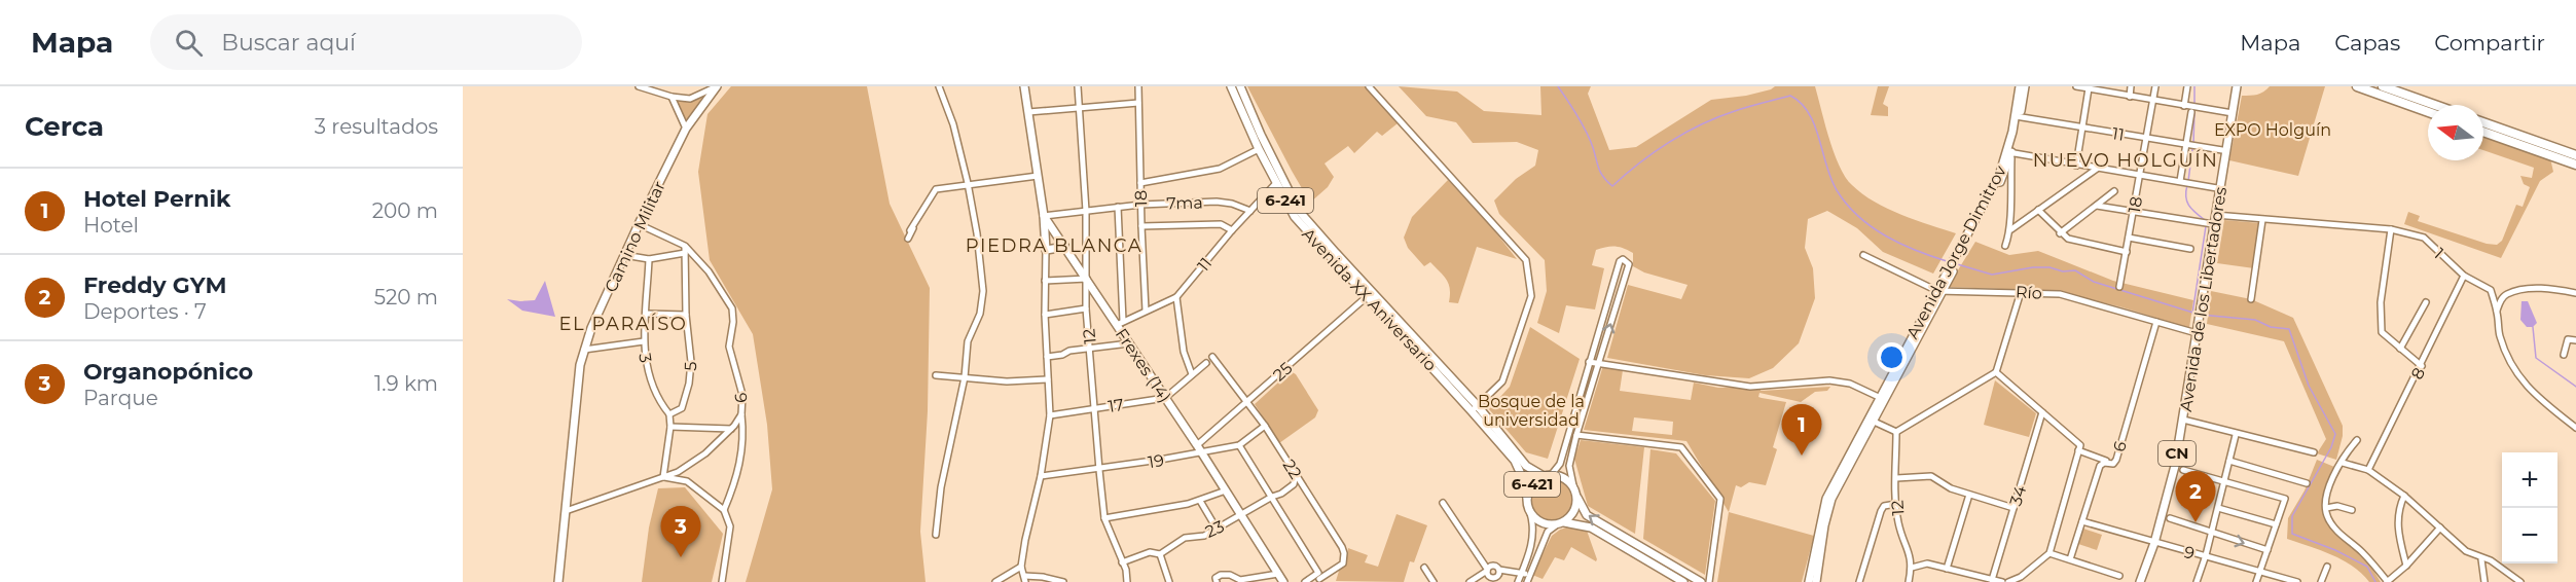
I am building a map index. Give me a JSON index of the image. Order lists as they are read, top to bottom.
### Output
{
  "streets": {
    "main road": [
      "6-241",
      "Camino Militar",
      "Avenida Jorge Dimitrov",
      "Avenida XX Aniversario",
      "Avenida de los Libertadores",
      "Frexes (14)",
      "CN",
      "6-421"
    ],
    "street": [
      "11",
      "18",
      "7ma",
      "1",
      "Río",
      "12",
      "3",
      "5",
      "25",
      "8",
      "6",
      "17",
      "19",
      "22",
      "34",
      "23",
      "9"
    ]
  },
  "crossings": [
    ["11", "18"],
    ["11", "7ma"],
    ["11", "Avenida Jorge Dimitrov"],
    ["11", "Avenida XX Aniversario"],
    ["11", "Frexes (14)"],
    ["18", "7ma"],
    ["7ma", "12"],
    ["7ma", "Frexes (14)"],
    ["Camino Militar", "6"],
    ["Avenida Jorge Dimitrov", "Río"],
    ["1", "Avenida de los Libertadores"],
    ["1", "8"],
    ["Río", "Avenida de los Libertadores"],
    ["Río", "6"],
    ["Avenida XX Aniversario", "25"],
    ["Avenida XX Aniversario", "6-421"],
    ["Avenida de los Libertadores", "9"],
    ["12", "Frexes (14)"],
    ["12", "17"],
    ["12", "19"],
    ["12", "23"],
    ["3", "5"],
    ["Frexes (14)", "25"],
    ["Frexes (14)", "17"],
    ["Frexes (14)", "19"],
    ["Frexes (14)", "23"],
    ["5", "6"],
    ["25", "19"],
    ["25", "22"],
    ["6", "9"],
    ["19", "22"],
    ["22", "23"]
  ],
  "districts": ["NUEVO HOLGUÍN", "PIEDRA BLANCA", "EL PARAÍSO"],
  "parks": ["EXPO Holguín", "Bosque de la universidad"],
  "north": "left",
  "page": {
    "header": "Mapa",
    "search": "Buscar aquí",
    "nav": ["Mapa", "Capas", "Compartir"],
    "heading": ["Cerca", "3 resultados"],
    "list": [
      {
        "mark": "1",
        "name": "Hotel Pernik",
        "note": "Hotel",
        "value": "200 m"
      },
      {
        "mark": "2",
        "name": "Freddy GYM",
        "note": "Deportes · 7",
        "value": "520 m"
      },
      {
        "mark": "3",
        "name": "Organopónico",
        "note": "Parque",
        "value": "1.9 km"
      }
    ],
    "pins": ["1", "2", "3"],
    "map_buttons": ["+", "−"]
  }
}
